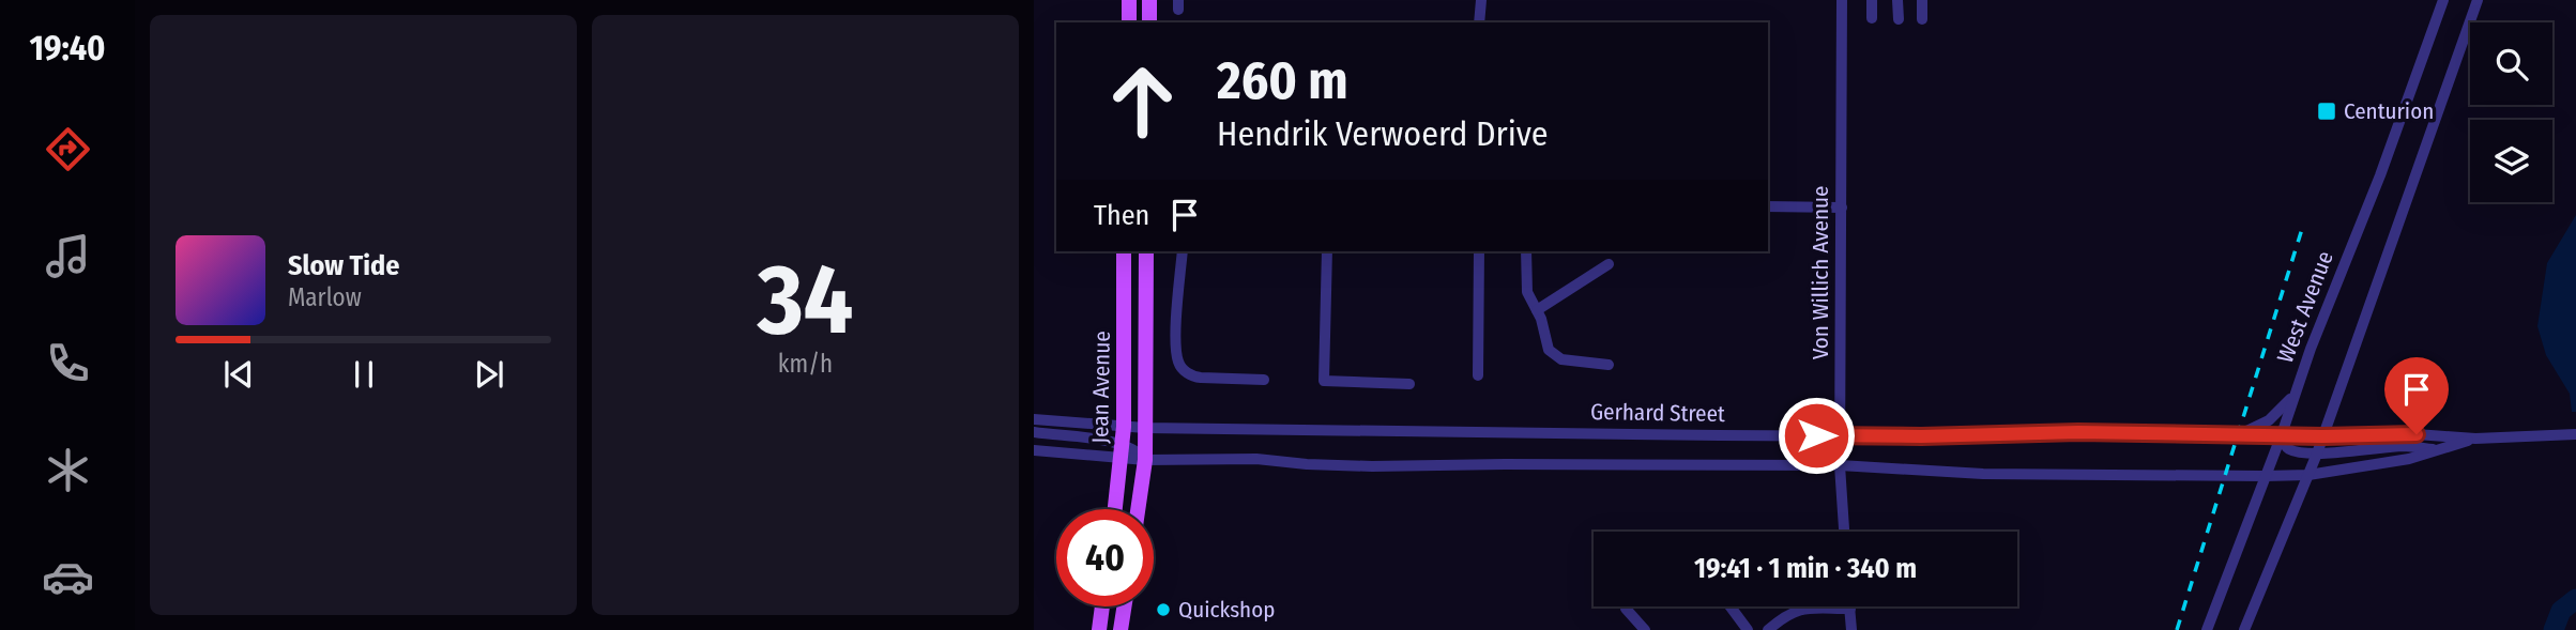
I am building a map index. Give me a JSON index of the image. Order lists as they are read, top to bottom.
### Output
{
  "streets": {
    "main road": ["Jean Avenue"],
    "street": ["Von Willich Avenue", "West Avenue", "Gerhard Street"]
  },
  "crossings": [
    ["Von Willich Avenue", "Gerhard Street"],
    ["West Avenue", "Gerhard Street"],
    ["Jean Avenue", "Gerhard Street"]
  ],
  "places": {
    "transit": ["Centurion"],
    "other": ["Quickshop"]
  },
  "page": {
    "tabs": "19:40",
    "tile": ["34", "km/h"],
    "turn": ["260 m", "Hendrik Verwoerd Drive"],
    "then": "Then",
    "song": ["Slow Tide", "Marlow"],
    "limit": "40",
    "trip": "19:41 · 1 min · 340 m"
  }
}
